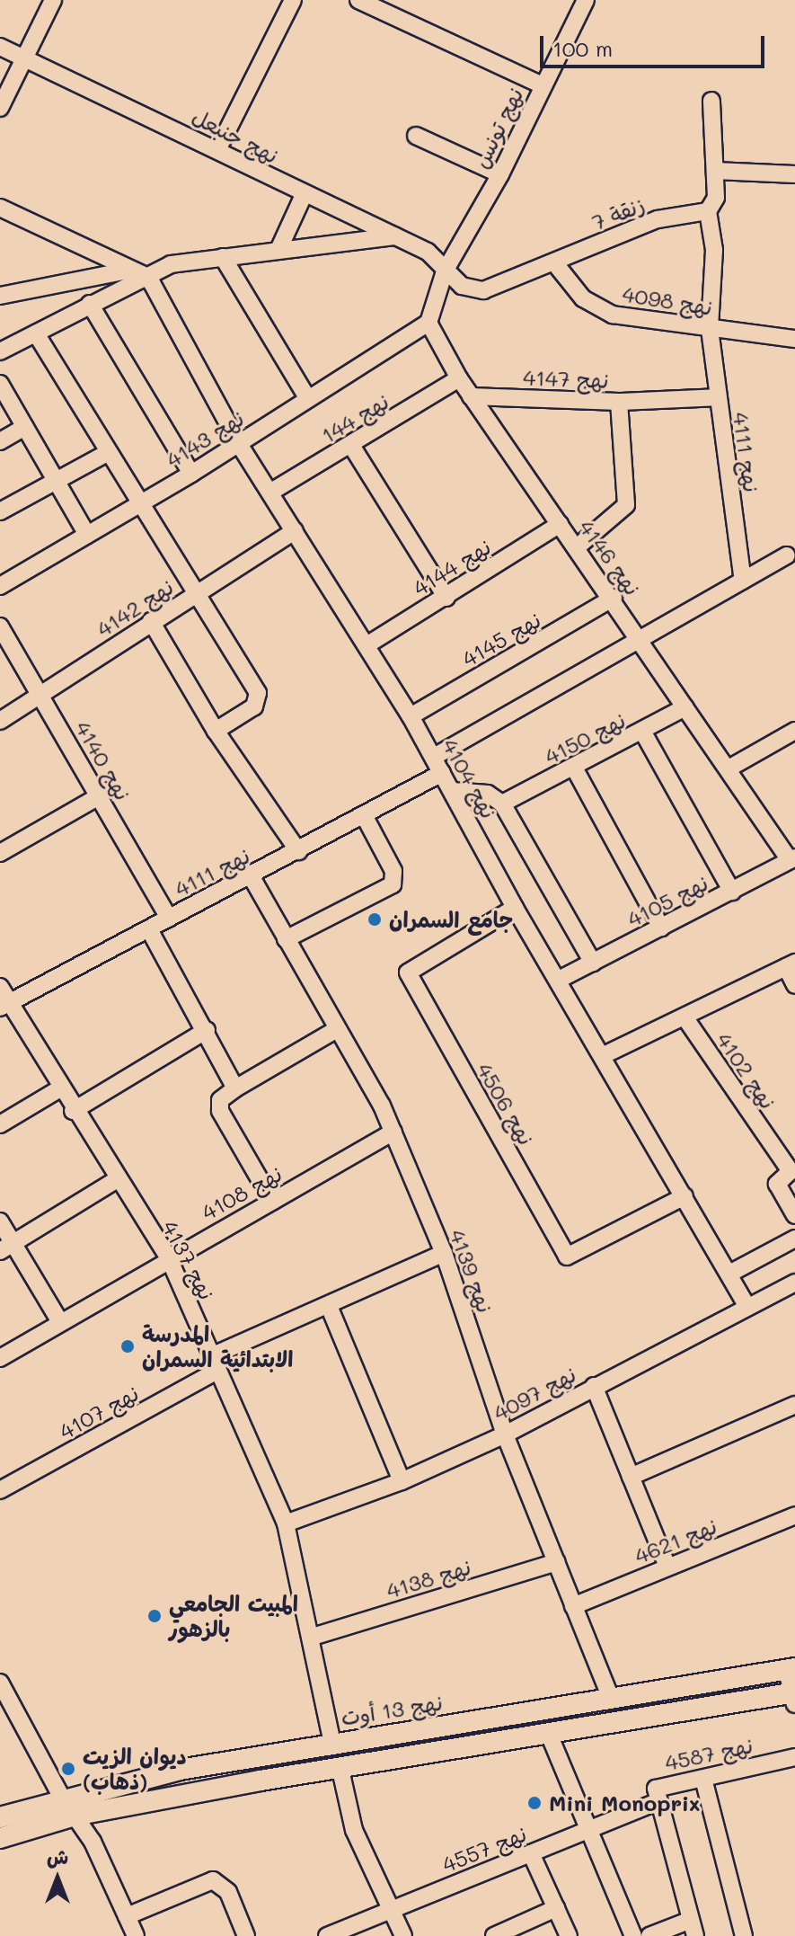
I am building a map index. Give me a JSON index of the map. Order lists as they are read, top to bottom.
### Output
{
  "streets": {
    "main road": ["نهج 13 أوت"],
    "street": [
      "نهج تونس",
      "نهج حنبعل",
      "زنقة 7",
      "نهج 4098",
      "نهج 4147",
      "نهج 144",
      "نهج 4143",
      "نهج 4111",
      "نهج 4146",
      "نهج 4144",
      "نهج 4142",
      "نهج 4145",
      "نهج 4150",
      "نهج 4140",
      "نهج 4104",
      "نهج 4105",
      "نهج 4102",
      "نهج 4506",
      "نهج 4108",
      "نهج 4137",
      "نهج 4139",
      "نهج 4097",
      "نهج 4107",
      "نهج 4621",
      "نهج 4138",
      "نهج 4587",
      "نهج 4557"
    ]
  },
  "crossings": [
    ["نهج تونس", "نهج حنبعل"],
    ["نهج تونس", "زنقة 7"],
    ["نهج حنبعل", "زنقة 7"],
    ["زنقة 7", "نهج 4098"],
    ["زنقة 7", "نهج 4111"],
    ["نهج 4098", "نهج 4111"],
    ["نهج 4147", "نهج 4146"],
    ["نهج 144", "نهج 4146"],
    ["نهج 144", "نهج 4104"],
    ["نهج 4143", "نهج 4146"],
    ["نهج 4143", "نهج 4104"],
    ["نهج 4111", "نهج 4140"],
    ["نهج 4111", "نهج 4104"],
    ["نهج 4111", "نهج 4137"],
    ["نهج 4111", "نهج 4139"],
    ["نهج 4146", "نهج 4144"],
    ["نهج 4146", "نهج 4145"],
    ["نهج 4146", "نهج 4150"],
    ["نهج 4146", "نهج 4105"],
    ["نهج 4144", "نهج 4104"],
    ["نهج 4142", "نهج 4140"],
    ["نهج 4142", "نهج 4104"],
    ["نهج 4145", "نهج 4104"],
    ["نهج 4104", "نهج 4105"],
    ["نهج 4104", "نهج 4506"],
    ["نهج 4104", "نهج 4097"],
    ["نهج 4108", "نهج 4137"],
    ["نهج 4108", "نهج 4139"],
    ["نهج 4137", "نهج 4097"],
    ["نهج 4137", "نهج 4107"],
    ["نهج 4137", "نهج 4138"],
    ["نهج 4137", "نهج 13 أوت"],
    ["نهج 4139", "نهج 4097"],
    ["نهج 4139", "نهج 4107"],
    ["نهج 4139", "نهج 4621"],
    ["نهج 4139", "نهج 4138"],
    ["نهج 4139", "نهج 13 أوت"],
    ["نهج 4587", "نهج 4557"]
  ],
  "places": [
    "جامع السمران",
    "المدرسة الابتدائية السمران",
    "المبيت الجامعي بالزهور",
    "ديوان الزيت (ذهاب)",
    "Mini Monoprix"
  ],
  "scale_bar": "100 m",
  "north": "top"
}
